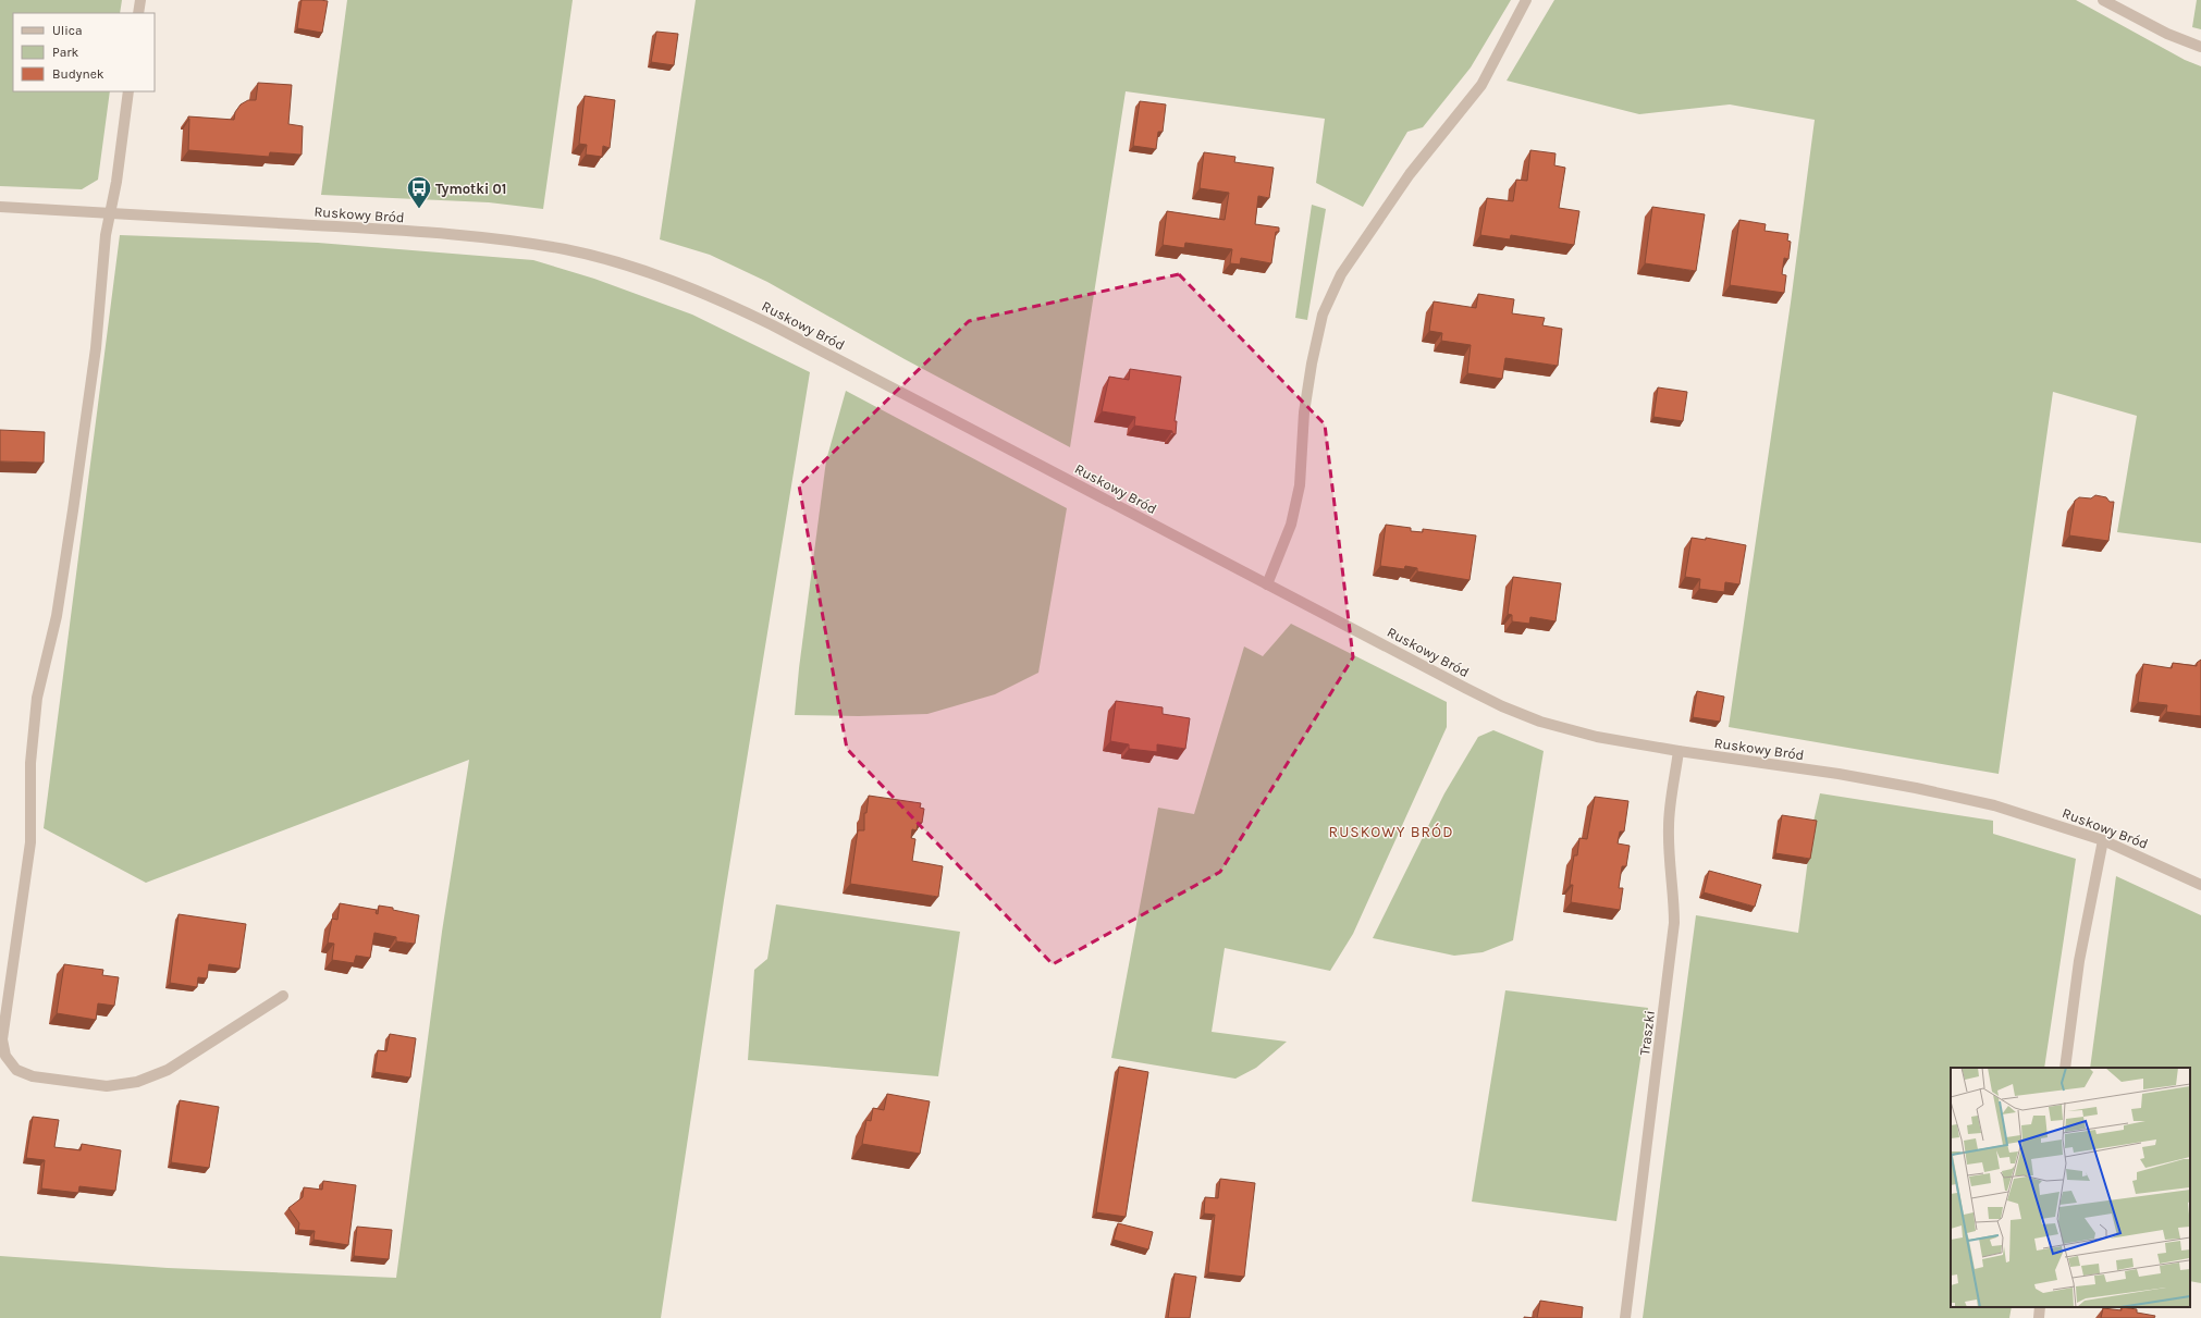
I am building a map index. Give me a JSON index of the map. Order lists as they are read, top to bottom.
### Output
{
  "streets": {
    "street": ["Ruskowy Bród", "Traszki"]
  },
  "crossings": [
    ["Ruskowy Bród", "Traszki"]
  ],
  "districts": ["RUSKOWY BRÓD"],
  "places": {
    "bus stop": ["Tymotki 01"]
  },
  "legend": ["Ulica", "Park", "Budynek"]
}
